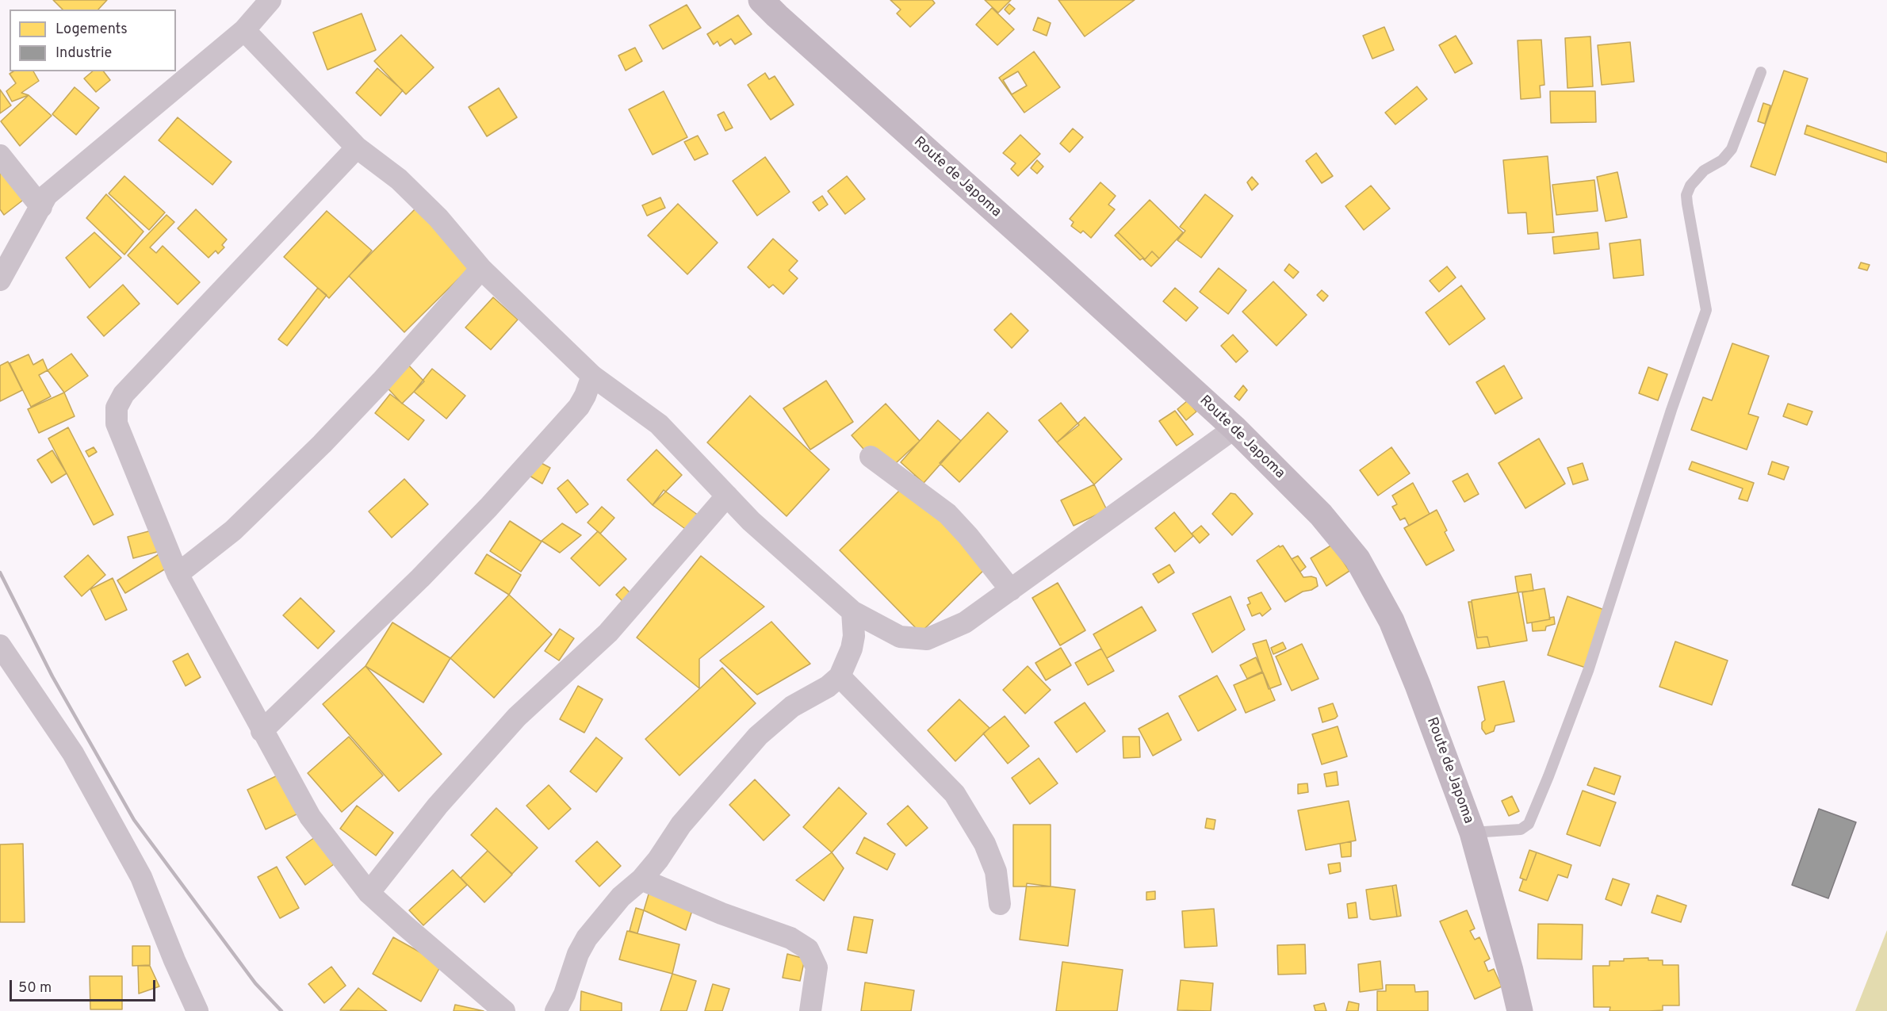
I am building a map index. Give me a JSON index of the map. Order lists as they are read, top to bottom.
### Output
{
  "streets": {
    "street": ["Route de Japoma"]
  },
  "legend": ["Logements", "Industrie"],
  "scale_bar": "50 m"
}
